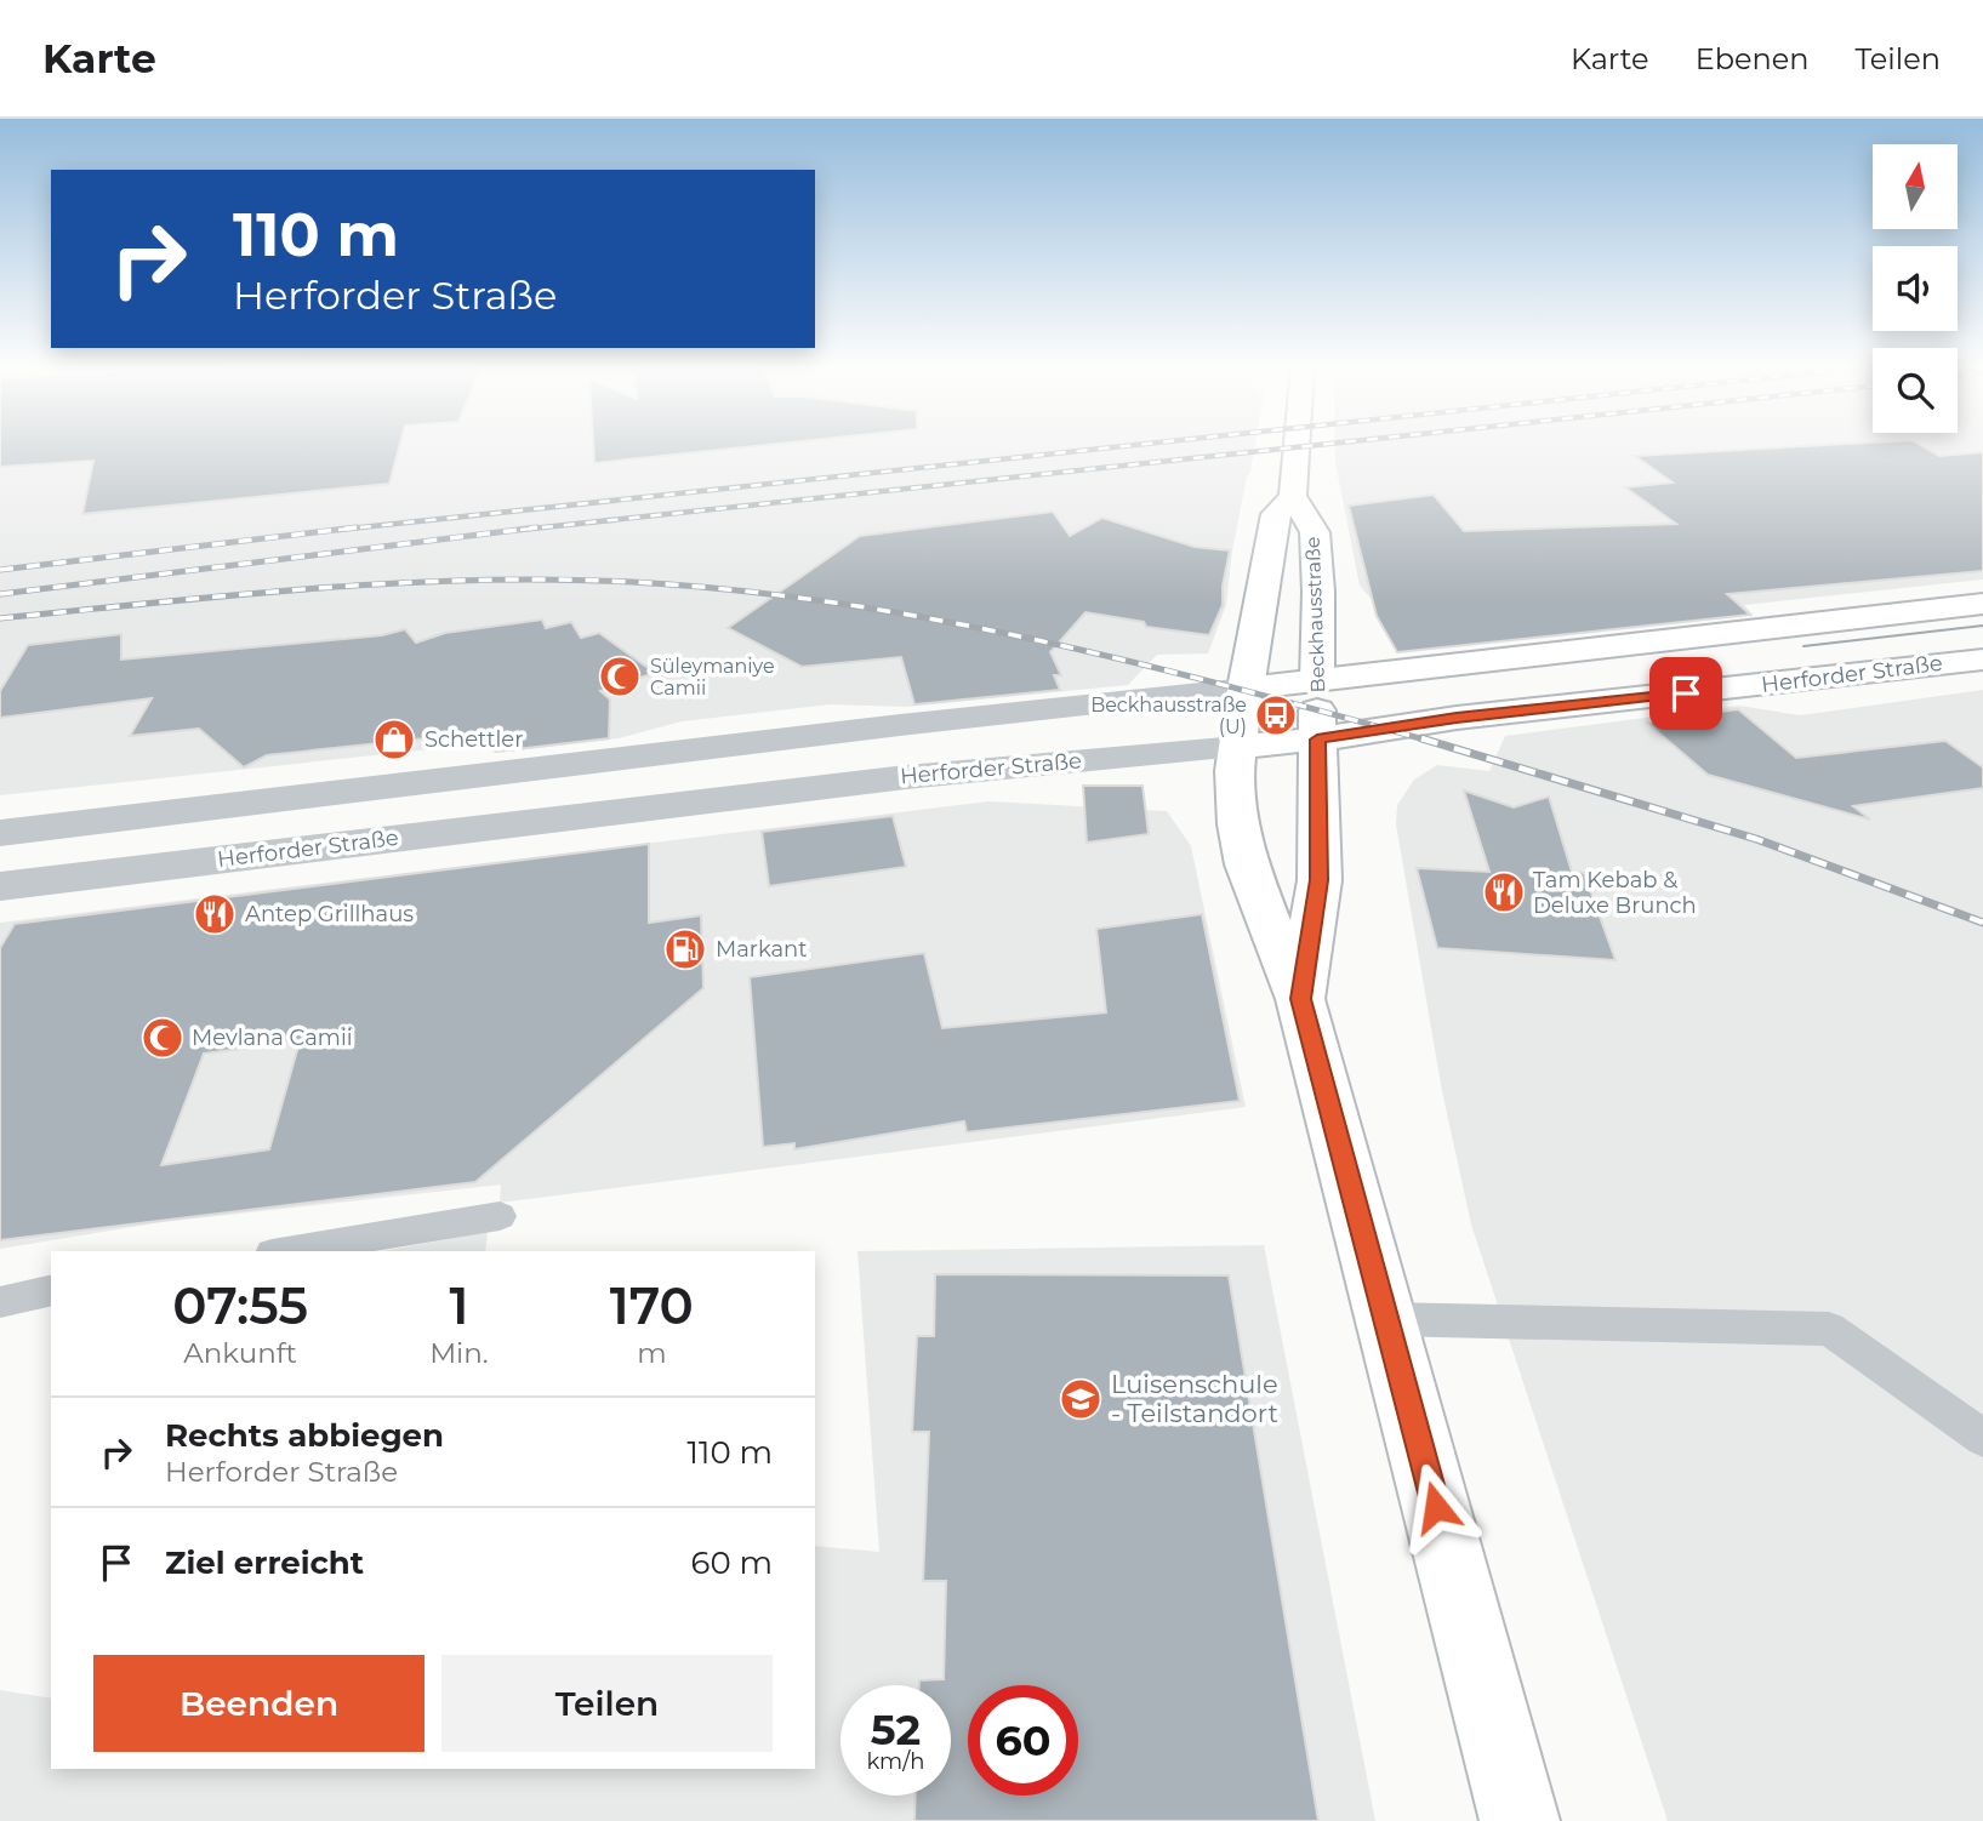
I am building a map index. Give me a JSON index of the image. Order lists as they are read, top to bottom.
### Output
{
  "streets": {
    "main road": ["Beckhausstraße", "Herforder Straße"]
  },
  "crossings": [
    ["Beckhausstraße", "Herforder Straße"]
  ],
  "places": {
    "mosque": ["Süleymaniye Camii", "Mevlana Camii"],
    "bus stop": ["Beckhausstraße (U)"],
    "shop": ["Schettler"],
    "restaurant": ["Tam Kebab & Deluxe Brunch", "Antep Grillhaus"],
    "fuel station": ["Markant"],
    "school or university": ["Luisenschule - Teilstandort"]
  },
  "north": "top",
  "page": {
    "header": "Karte",
    "nav": ["Karte", "Ebenen", "Teilen"],
    "turn": ["110 m", "Herforder Straße"],
    "eta": [
      "07:55",
      "Ankunft",
      "1",
      "Min.",
      "170",
      "m"
    ],
    "list": [
      {
        "name": "Rechts abbiegen",
        "note": "Herforder Straße",
        "value": "110 m"
      },
      {
        "name": "Ziel erreicht",
        "value": "60 m"
      }
    ],
    "buttons": ["Beenden", "Teilen"],
    "speed": "52 km/h",
    "limit": "60"
  }
}
